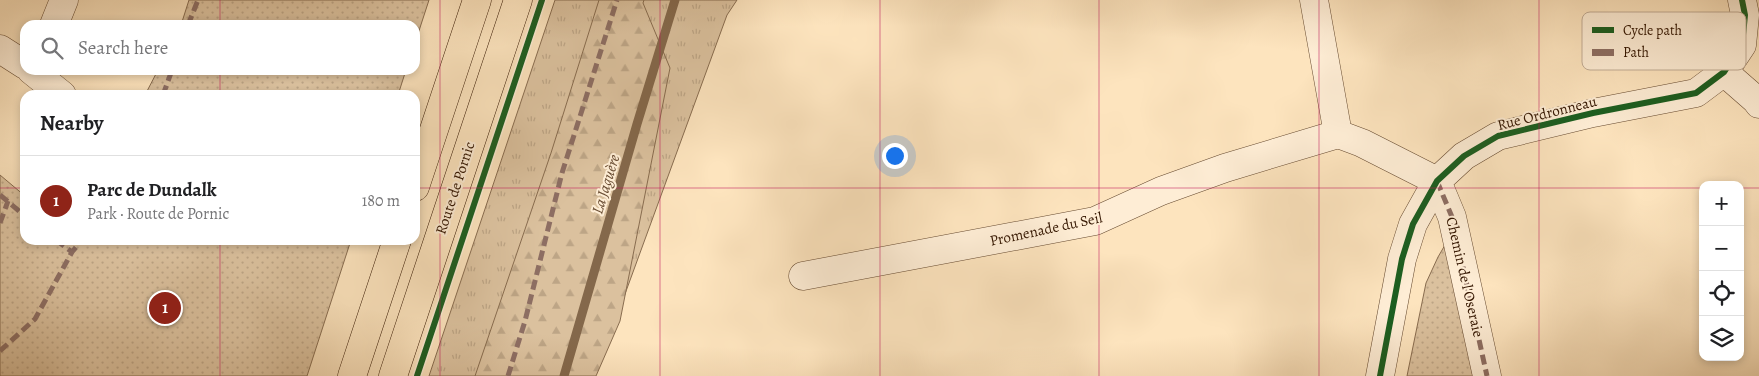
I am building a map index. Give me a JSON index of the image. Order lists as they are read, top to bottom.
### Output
{
  "streets": {
    "main road": ["Route de Pornic"],
    "street": ["Rue Ordronneau", "Promenade du Seil", "Chemin de l'Oseraie"]
  },
  "crossings": [
    ["Rue Ordronneau", "Chemin de l'Oseraie"]
  ],
  "water": ["La Jaguère"],
  "legend": ["Cycle path", "Path"],
  "page": {
    "search": "Search here",
    "heading": "Nearby",
    "list": [
      {
        "mark": "1",
        "name": "Parc de Dundalk",
        "note": "Park · Route de Pornic",
        "value": "180 m"
      }
    ],
    "map_buttons": ["+", "−"],
    "pins": "1"
  }
}
